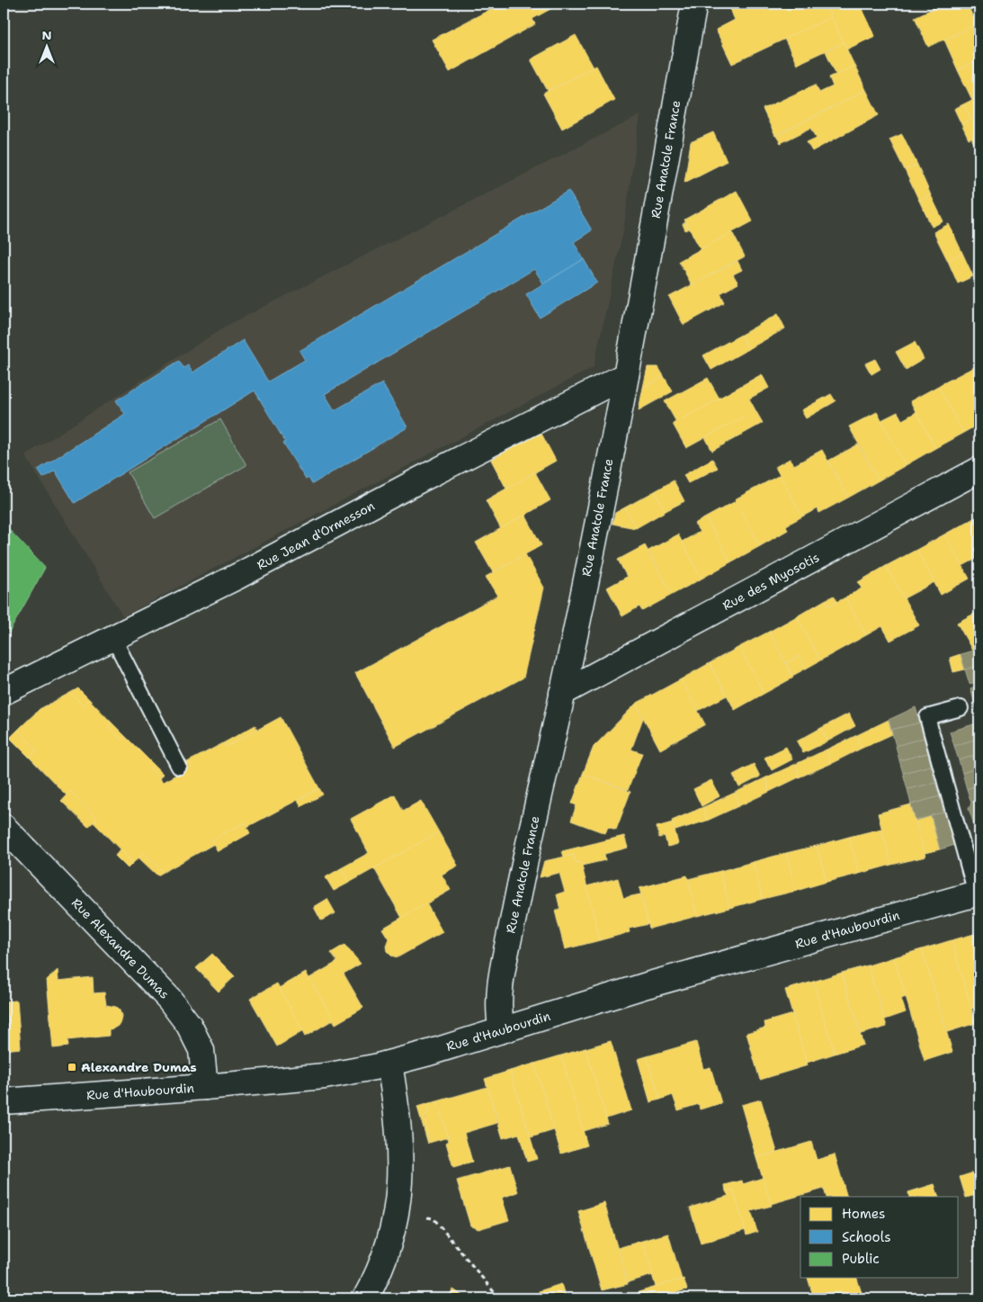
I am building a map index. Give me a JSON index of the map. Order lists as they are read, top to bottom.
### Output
{
  "streets": {
    "street": [
      "Rue Anatole France",
      "Rue Jean d'Ormesson",
      "Rue des Myosotis",
      "Rue d'Haubourdin",
      "Rue Alexandre Dumas"
    ]
  },
  "crossings": [
    ["Rue Anatole France", "Rue Jean d'Ormesson"],
    ["Rue Anatole France", "Rue des Myosotis"],
    ["Rue Anatole France", "Rue d'Haubourdin"],
    ["Rue d'Haubourdin", "Rue Alexandre Dumas"]
  ],
  "places": {
    "transit": ["Alexandre Dumas"]
  },
  "legend": ["Homes", "Schools", "Public"],
  "north": "top"
}
